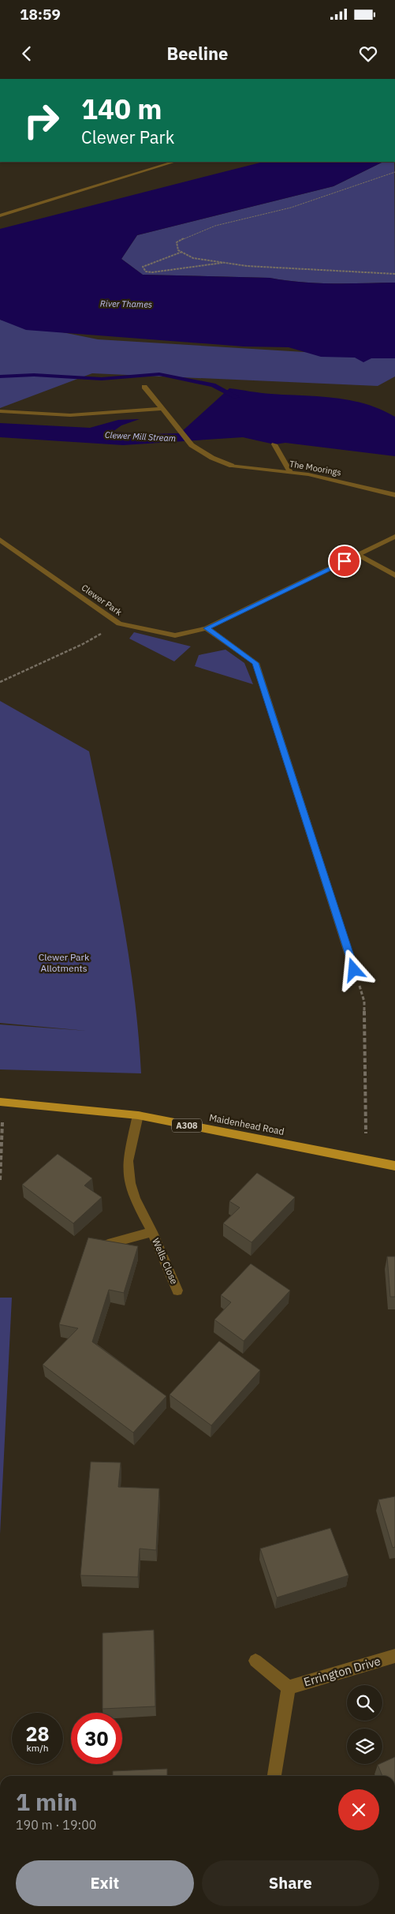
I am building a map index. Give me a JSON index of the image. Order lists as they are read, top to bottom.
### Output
{
  "streets": {
    "main road": ["Maidenhead Road", "A308"],
    "street": [
      "The Moorings",
      "Clewer Park",
      "Wells Close",
      "Errington Drive"
    ]
  },
  "crossings": [
    ["Maidenhead Road", "Wells Close"]
  ],
  "water": ["River Thames", "Clewer Mill Stream"],
  "parks": ["Clewer Park Allotments"],
  "page": {
    "status": "18:59",
    "header": "Beeline",
    "turn": ["140 m", "Clewer Park"],
    "speed": "28 km/h",
    "limit": "30",
    "heading": ["1 min", "190 m · 19:00"],
    "buttons": ["Exit", "Share"]
  }
}
